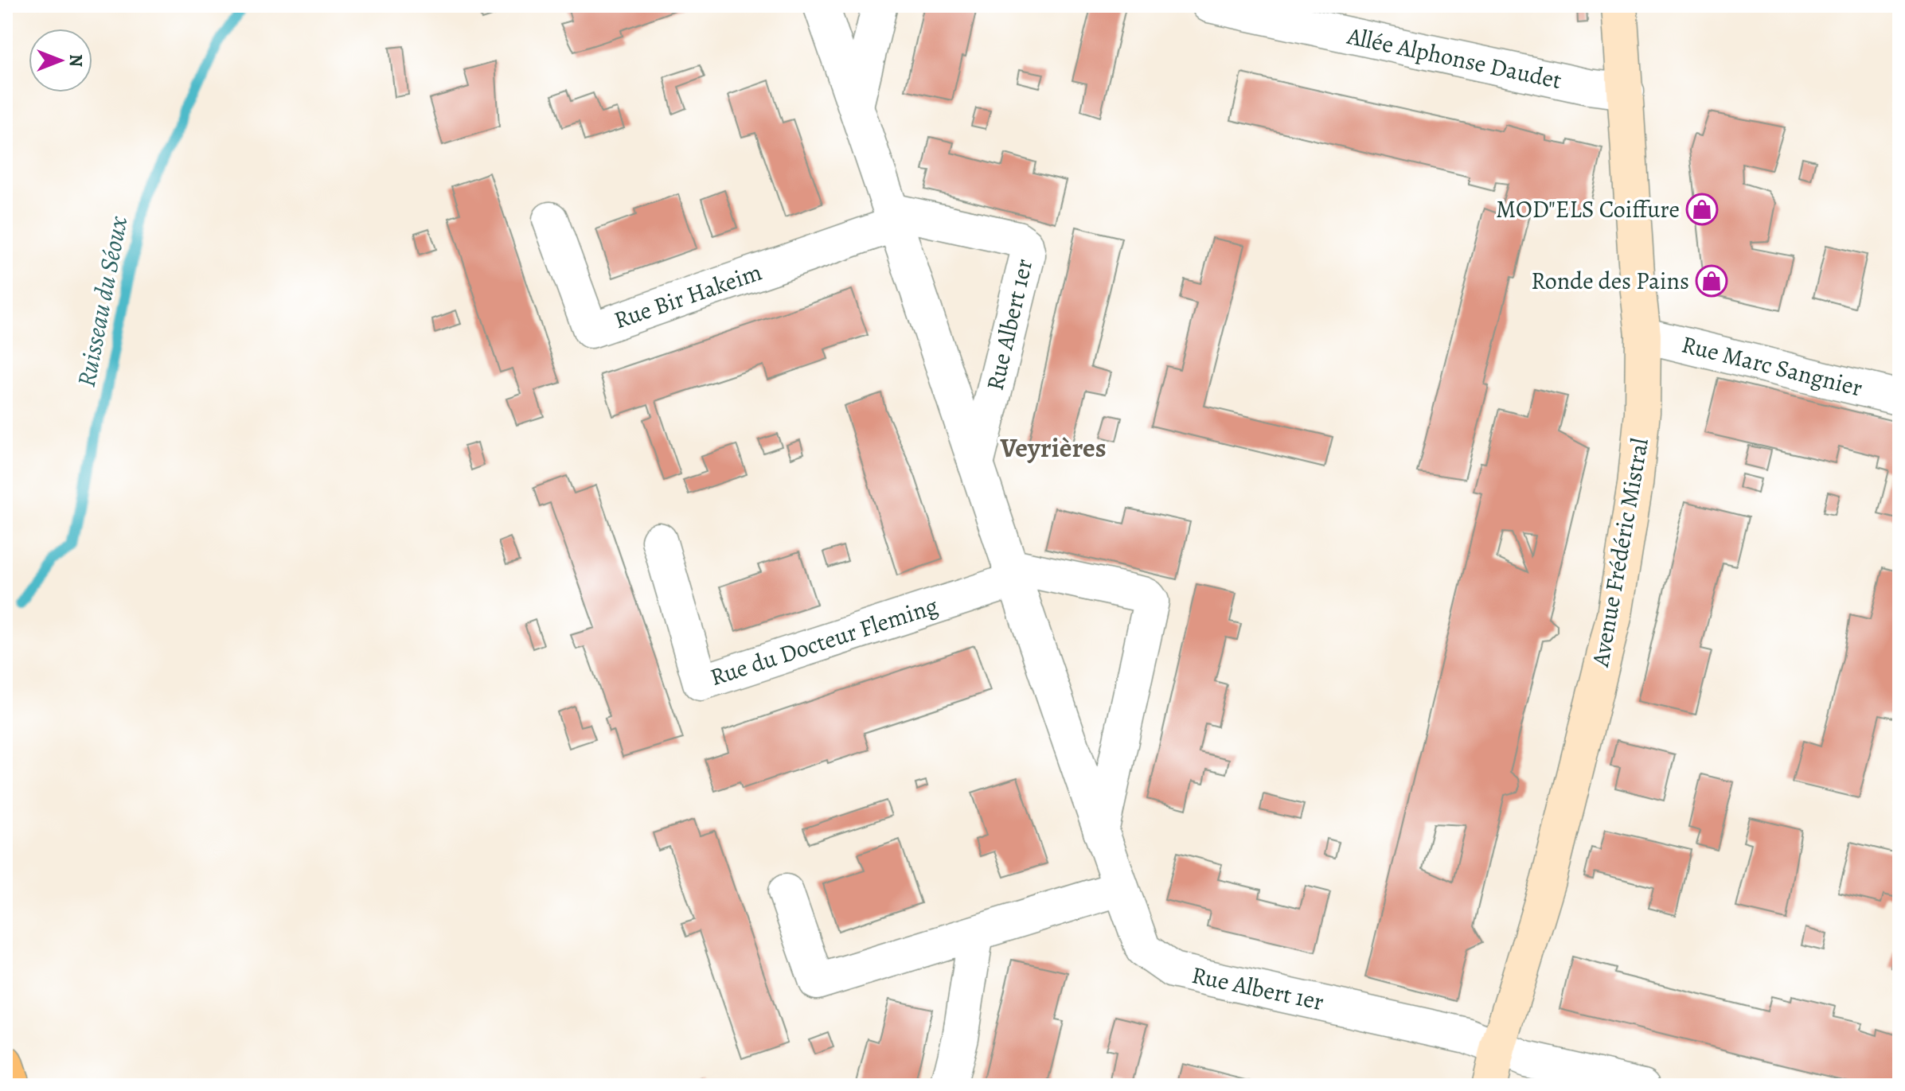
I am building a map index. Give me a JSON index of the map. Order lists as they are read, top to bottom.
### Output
{
  "streets": {
    "street": [
      "Allée Alphonse Daudet",
      "Rue Bir Hakeim",
      "Rue Albert 1er",
      "Rue Marc Sangnier",
      "Avenue Frédéric Mistral",
      "Rue du Docteur Fleming"
    ]
  },
  "crossings": [
    ["Allée Alphonse Daudet", "Avenue Frédéric Mistral"],
    ["Rue Bir Hakeim", "Rue Albert 1er"],
    ["Rue Albert 1er", "Avenue Frédéric Mistral"],
    ["Rue Albert 1er", "Rue du Docteur Fleming"],
    ["Rue Marc Sangnier", "Avenue Frédéric Mistral"]
  ],
  "districts": ["Veyrières"],
  "water": ["Ruisseau du Séoux"],
  "places": {
    "shop": ["MOD\"ELS Coiffure", "Ronde des Pains"]
  },
  "north": "right"
}
